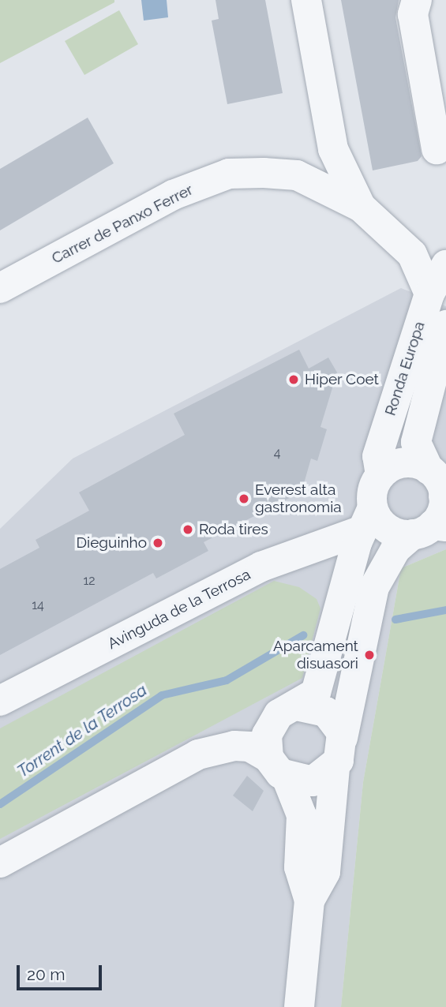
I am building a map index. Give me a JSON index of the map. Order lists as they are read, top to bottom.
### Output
{
  "streets": {
    "street": ["Carrer de Panxo Ferrer", "Ronda Europa", "Avinguda de la Terrosa"]
  },
  "crossings": [
    ["Carrer de Panxo Ferrer", "Ronda Europa"],
    ["Ronda Europa", "Avinguda de la Terrosa"]
  ],
  "water": ["Torrent de la Terrosa"],
  "places": [
    "Hiper Coet",
    "Everest alta gastronomia",
    "Roda tires",
    "Dieguinho",
    "Aparcament disuasori"
  ],
  "house_numbers": ["4", "12", "14"],
  "scale_bar": "20 m"
}
